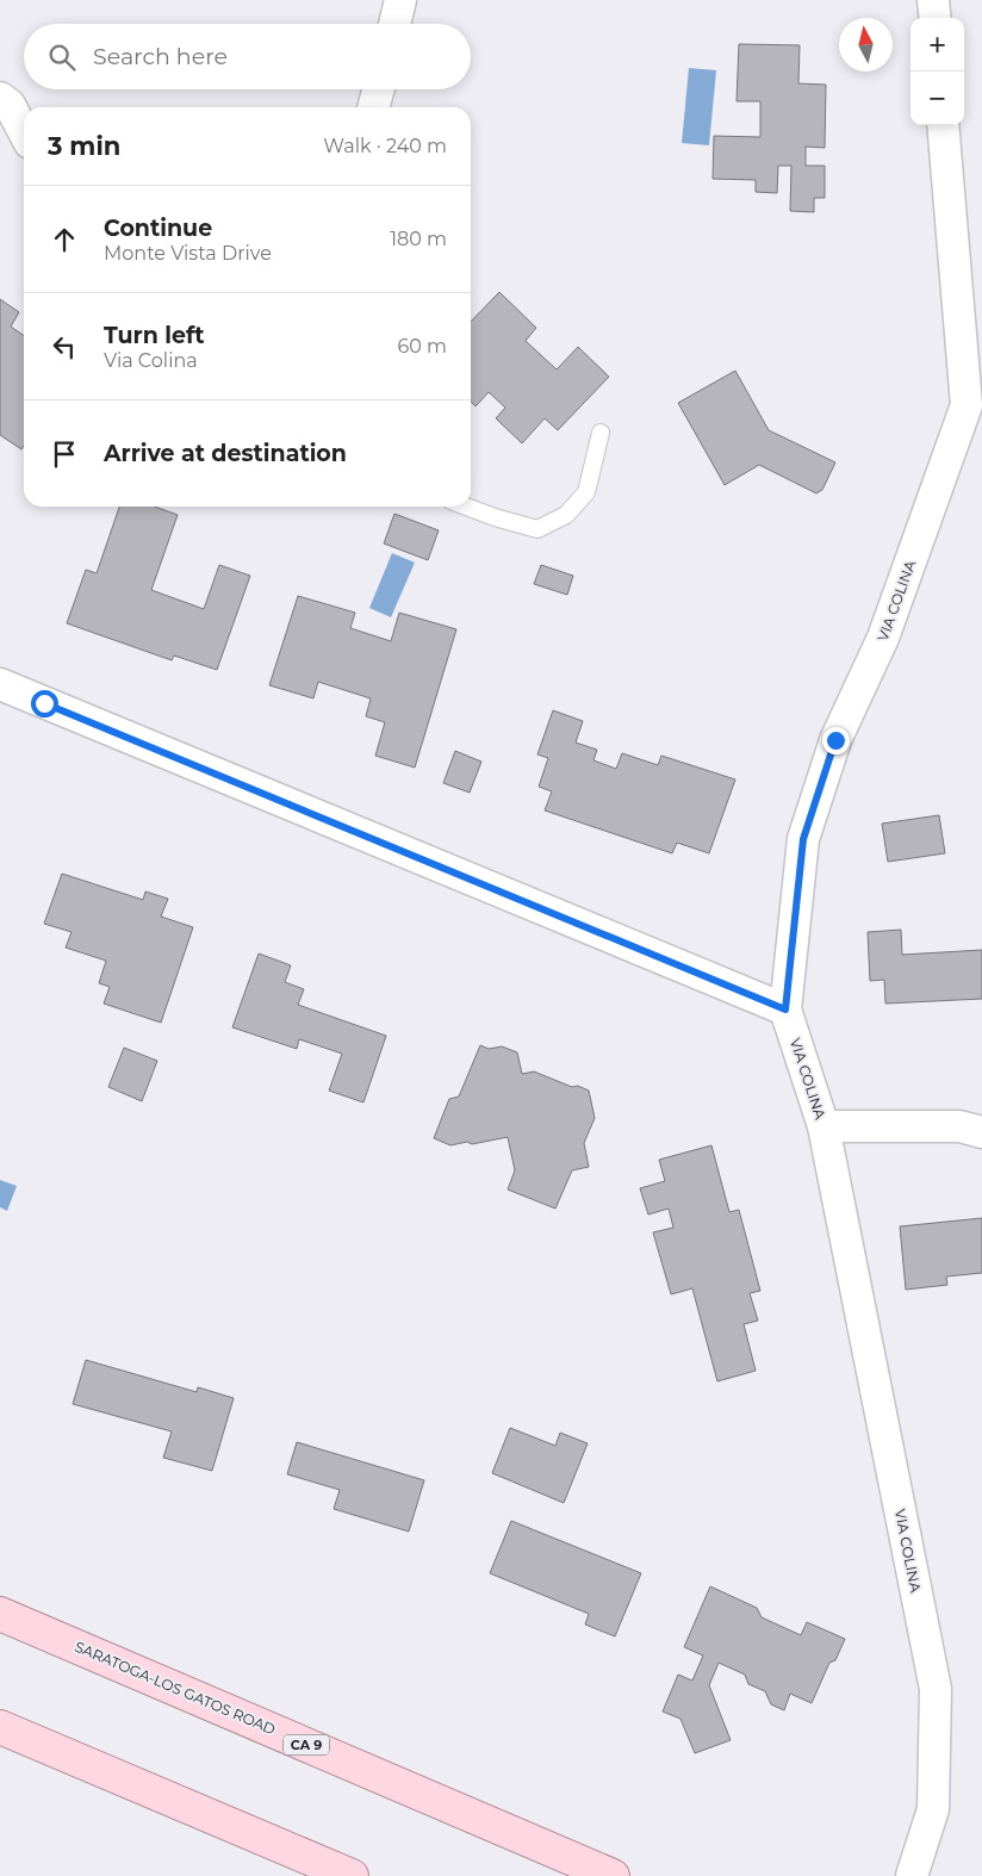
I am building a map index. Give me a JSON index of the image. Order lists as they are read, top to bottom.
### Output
{
  "streets": {
    "main road": ["SARATOGA-LOS GATOS ROAD", "CA 9"],
    "street": ["VIA COLINA"]
  },
  "north": "top",
  "page": {
    "map_buttons": ["+", "−"],
    "search": "Search here",
    "heading": ["3 min", "Walk · 240 m"],
    "list": [
      ["Continue", "Monte Vista Drive", "180 m"],
      ["Turn left", "Via Colina", "60 m"],
      "Arrive at destination"
    ]
  }
}
